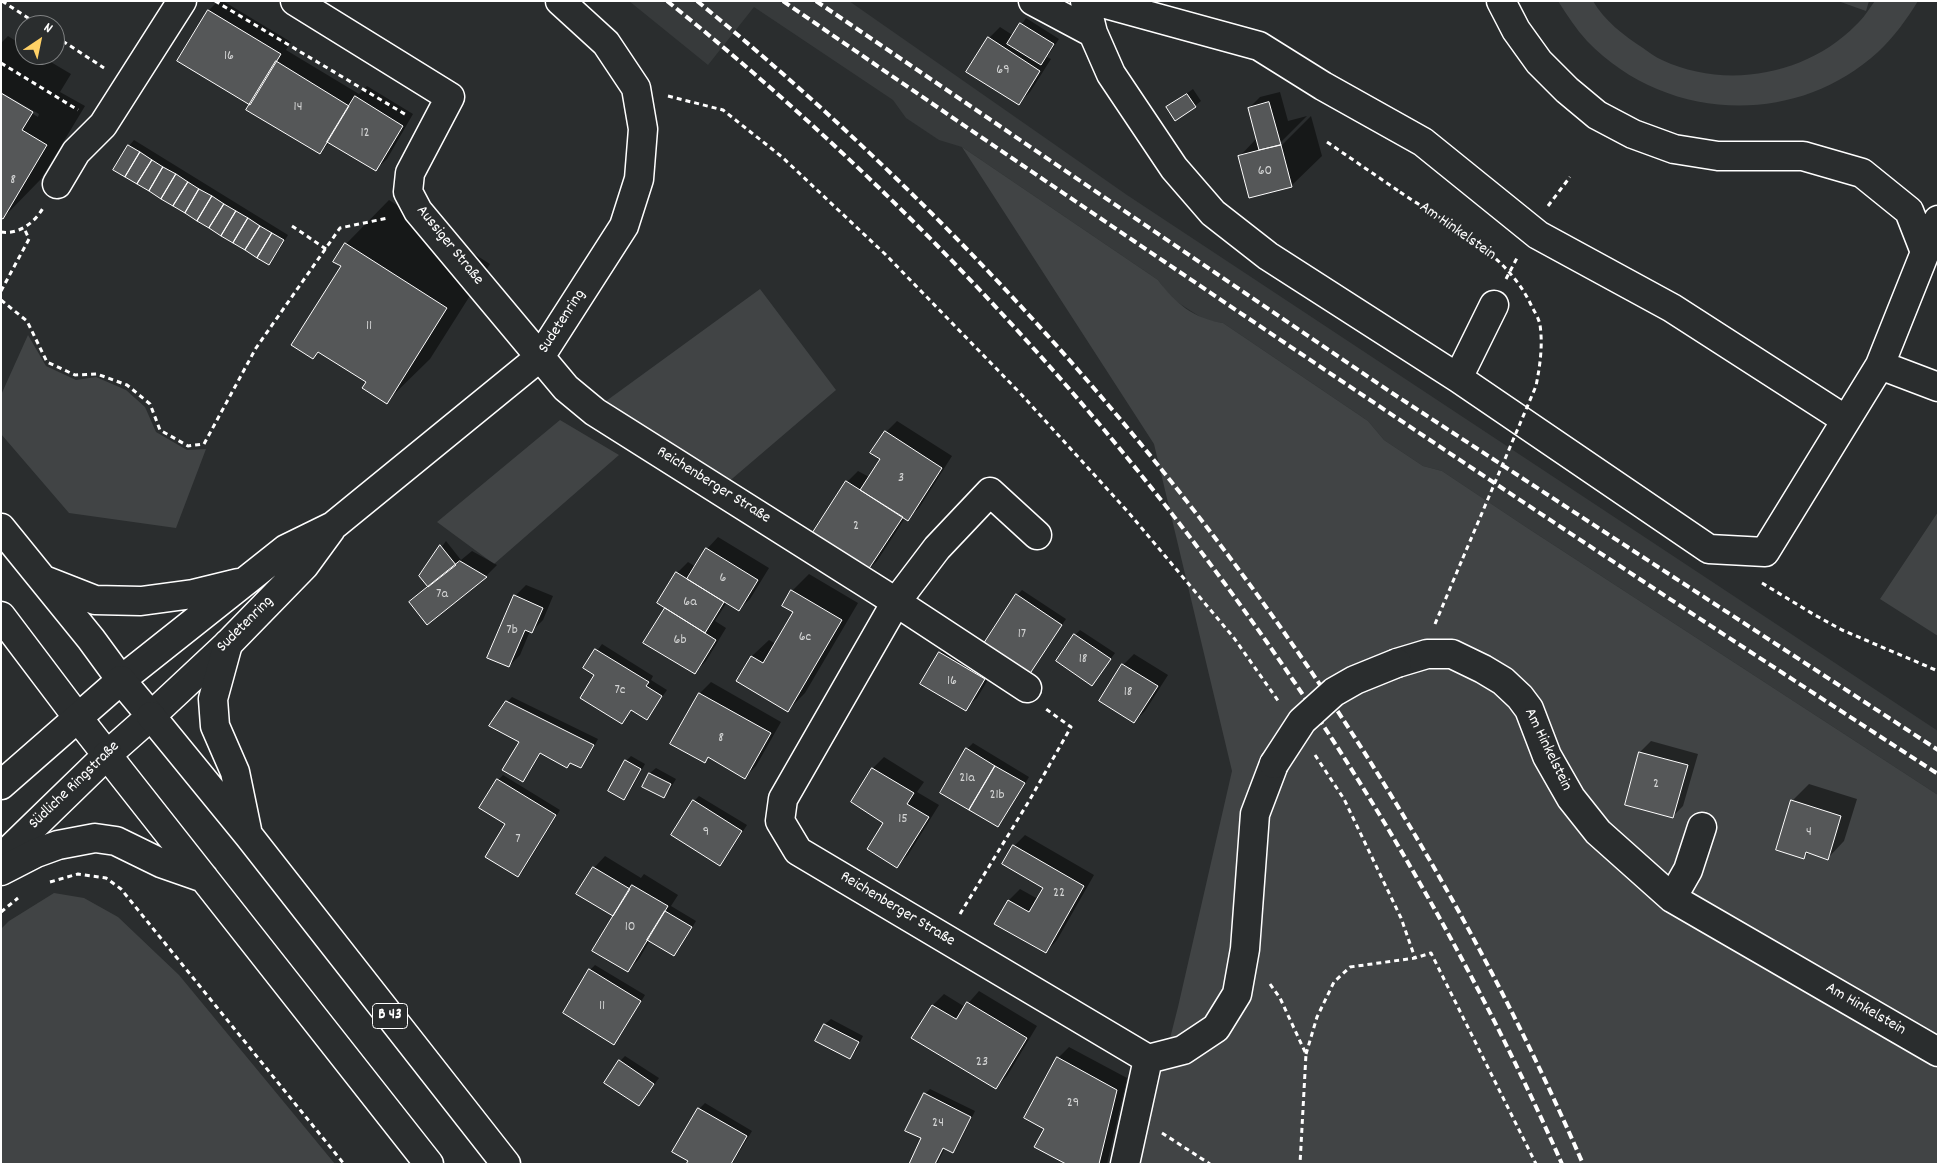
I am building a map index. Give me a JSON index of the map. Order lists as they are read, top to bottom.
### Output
{
  "streets": {
    "main road": [
      "Am Hinkelstein",
      "Aussiger Straße",
      "Sudetenring",
      "Reichenberger Straße",
      "Südliche Ringstraße",
      "B 43"
    ]
  },
  "crossings": [
    ["Aussiger Straße", "Sudetenring"],
    ["Aussiger Straße", "Reichenberger Straße"],
    ["Sudetenring", "Reichenberger Straße"],
    ["Sudetenring", "Südliche Ringstraße"],
    ["Sudetenring", "B 43"],
    ["Südliche Ringstraße", "B 43"]
  ],
  "house_numbers": [
    "16",
    "69",
    "14",
    "12",
    "60",
    "8",
    "11",
    "3",
    "2",
    "6",
    "7a",
    "6a",
    "7b",
    "17",
    "6c",
    "6b",
    "18",
    "16",
    "7c",
    "18",
    "8",
    "21a",
    "2",
    "21b",
    "15",
    "9",
    "4",
    "7",
    "22",
    "10",
    "11",
    "23",
    "29",
    "24"
  ],
  "north": "top right"
}
